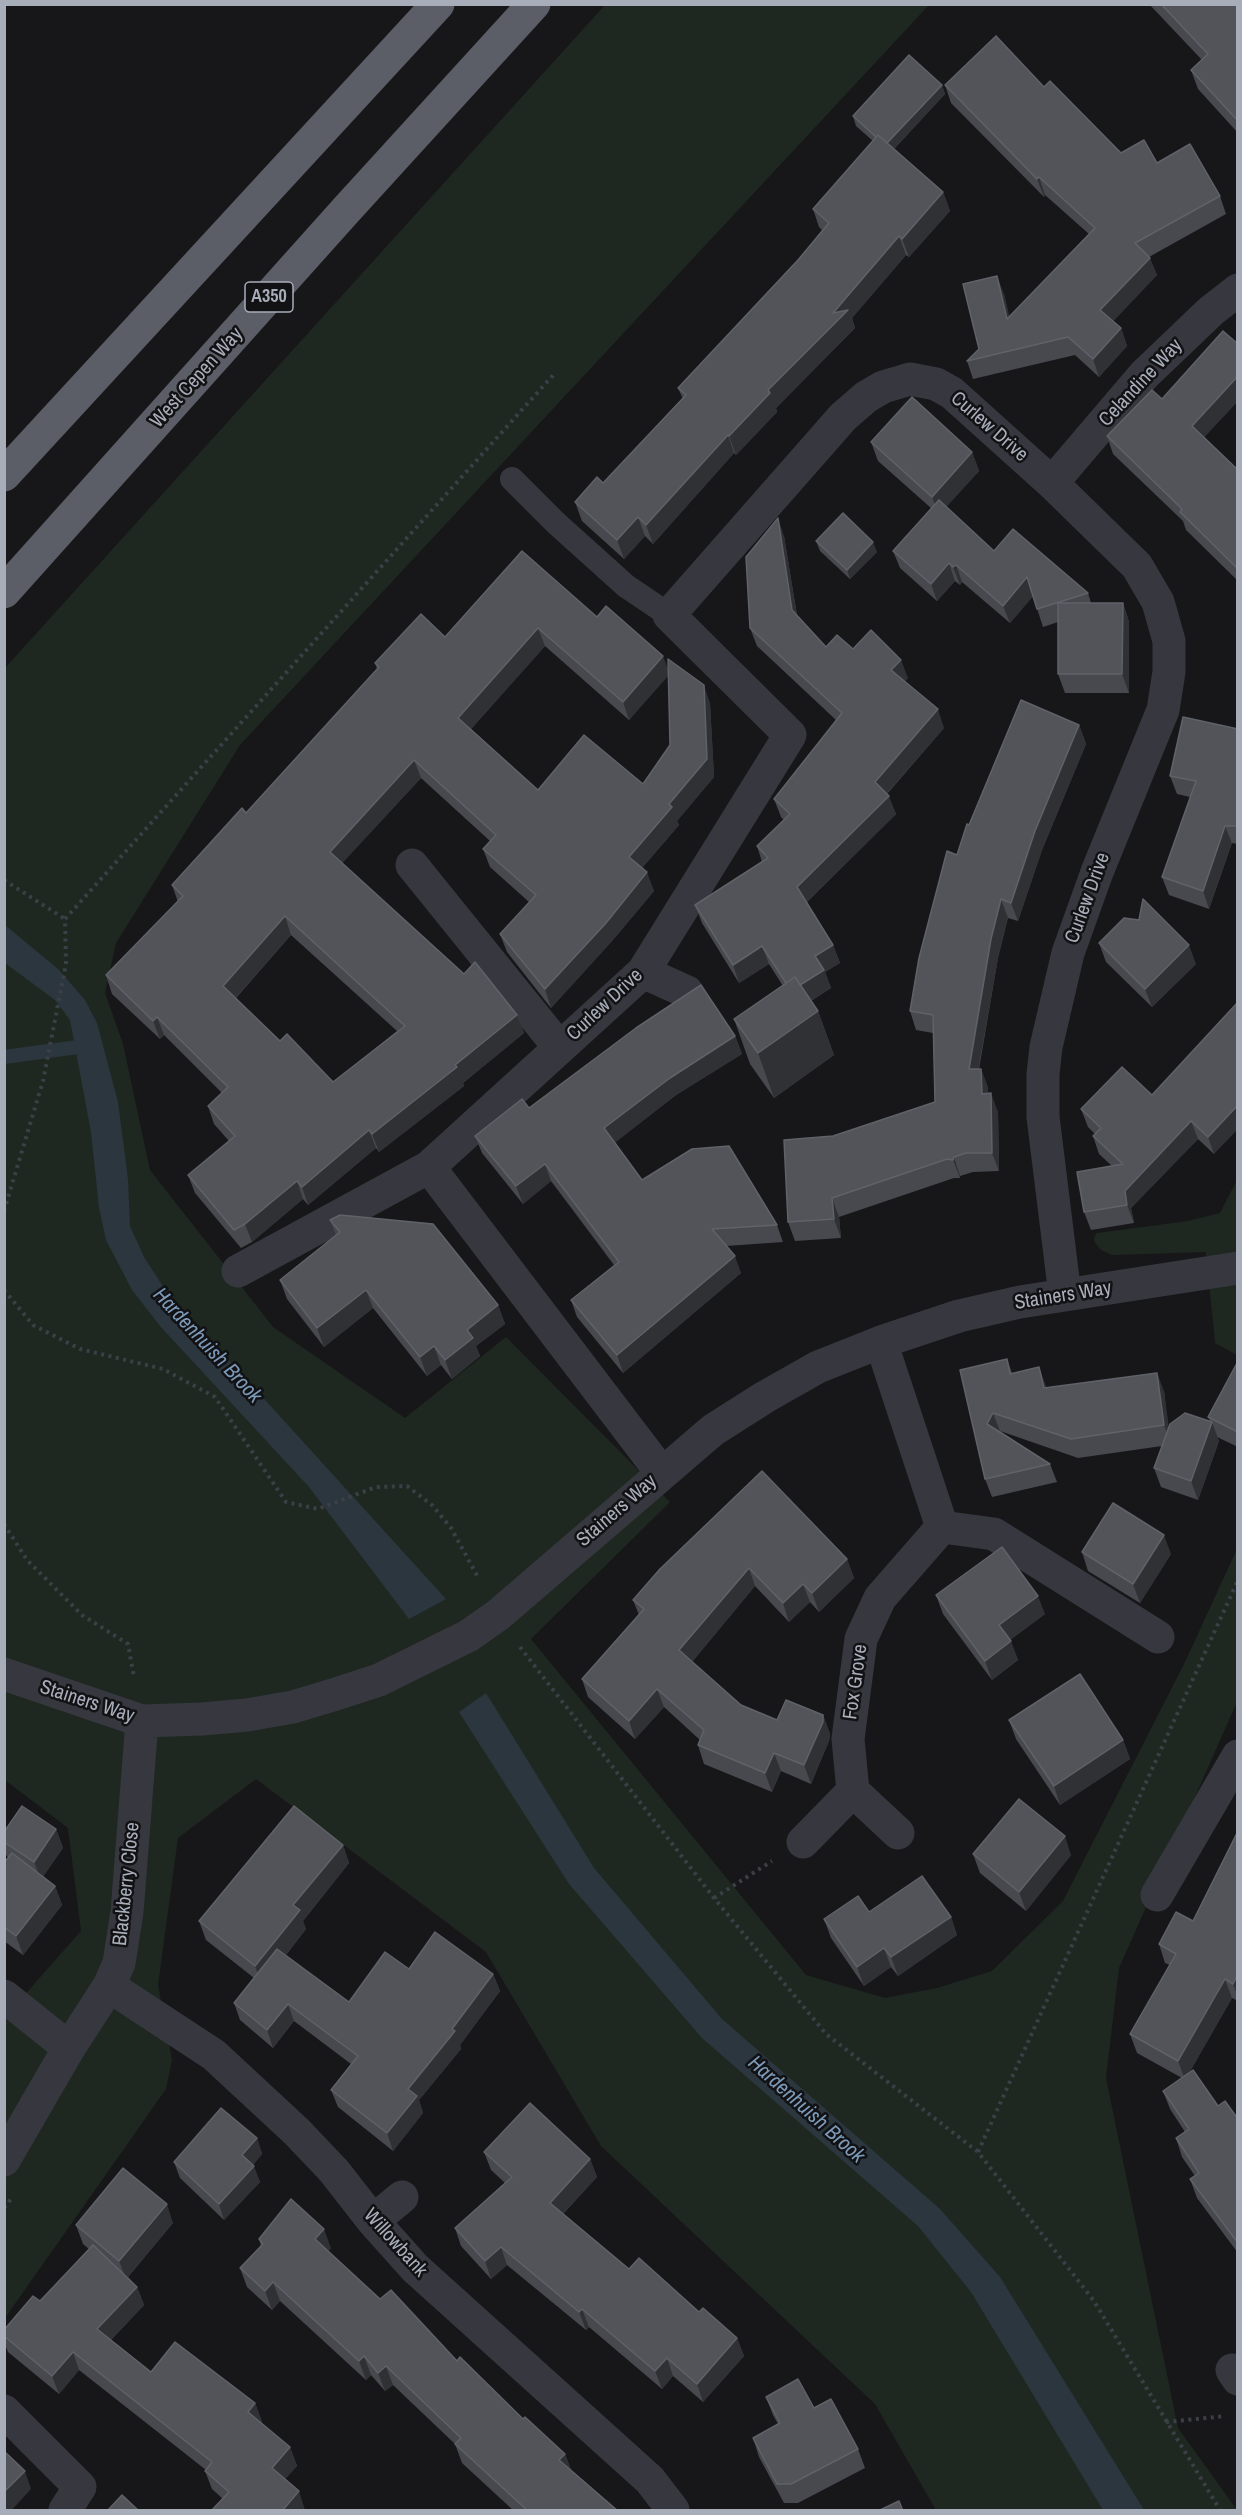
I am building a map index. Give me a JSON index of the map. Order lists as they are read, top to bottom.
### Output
{
  "streets": {
    "highway": ["A350", "West Cepen Way"],
    "street": [
      "Celandine Way",
      "Curlew Drive",
      "Stainers Way",
      "Fox Grove",
      "Blackberry Close",
      "Willowbank"
    ]
  },
  "crossings": [
    ["Celandine Way", "Curlew Drive"],
    ["Curlew Drive", "Stainers Way"],
    ["Stainers Way", "Blackberry Close"],
    ["Blackberry Close", "Willowbank"]
  ],
  "water": ["Hardenhuish Brook"]
}
